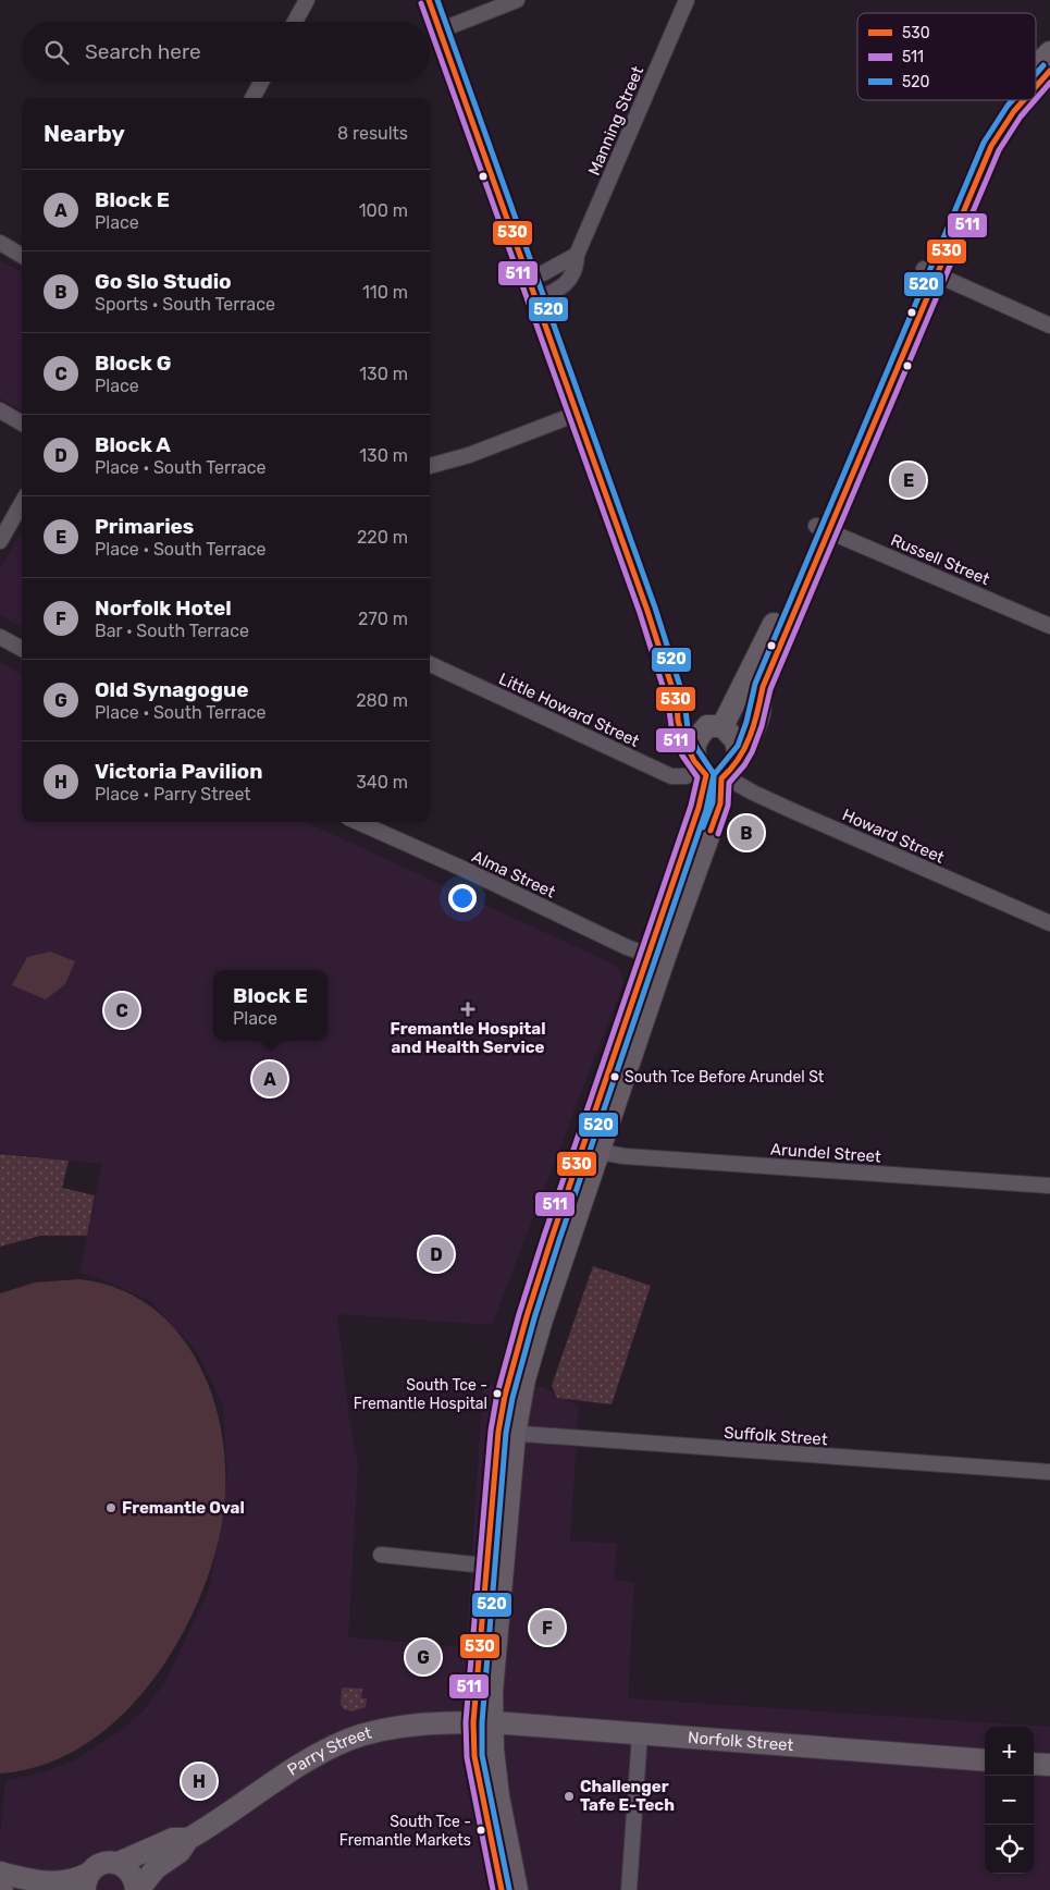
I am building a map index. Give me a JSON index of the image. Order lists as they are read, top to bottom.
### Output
{
  "streets": {
    "street": [
      "Manning Street",
      "Russell Street",
      "Little Howard Street",
      "Howard Street",
      "Alma Street",
      "Arundel Street",
      "Suffolk Street",
      "Norfolk Street",
      "Parry Street"
    ]
  },
  "crossings": [
    ["Little Howard Street", "Howard Street"],
    ["Norfolk Street", "Parry Street"]
  ],
  "places": {
    "health": ["Fremantle Hospital and Health Service"],
    "other": [
      "South Tce Before Arundel St",
      "South Tce - Fremantle Hospital",
      "Fremantle Oval",
      "Challenger Tafe E-Tech",
      "South Tce - Fremantle Markets"
    ]
  },
  "lines": ["transit line 530", "transit line 520", "transit line 511"],
  "legend": ["530", "511", "520"],
  "page": {
    "search": "Search here",
    "heading": ["Nearby", "8 results"],
    "list": [
      {
        "mark": "A",
        "name": "Block E",
        "note": "Place",
        "value": "100 m"
      },
      {
        "mark": "B",
        "name": "Go Slo Studio",
        "note": "Sports · South Terrace",
        "value": "110 m"
      },
      {
        "mark": "C",
        "name": "Block G",
        "note": "Place",
        "value": "130 m"
      },
      {
        "mark": "D",
        "name": "Block A",
        "note": "Place · South Terrace",
        "value": "130 m"
      },
      {
        "mark": "E",
        "name": "Primaries",
        "note": "Place · South Terrace",
        "value": "220 m"
      },
      {
        "mark": "F",
        "name": "Norfolk Hotel",
        "note": "Bar · South Terrace",
        "value": "270 m"
      },
      {
        "mark": "G",
        "name": "Old Synagogue",
        "note": "Place · South Terrace",
        "value": "280 m"
      },
      {
        "mark": "H",
        "name": "Victoria Pavilion",
        "note": "Place · Parry Street",
        "value": "340 m"
      }
    ],
    "pins": [
      "E",
      "B",
      "C",
      "A",
      "D",
      "F",
      "G",
      "H"
    ],
    "popup": ["Block E", "Place"],
    "map_buttons": ["+", "−"]
  }
}
